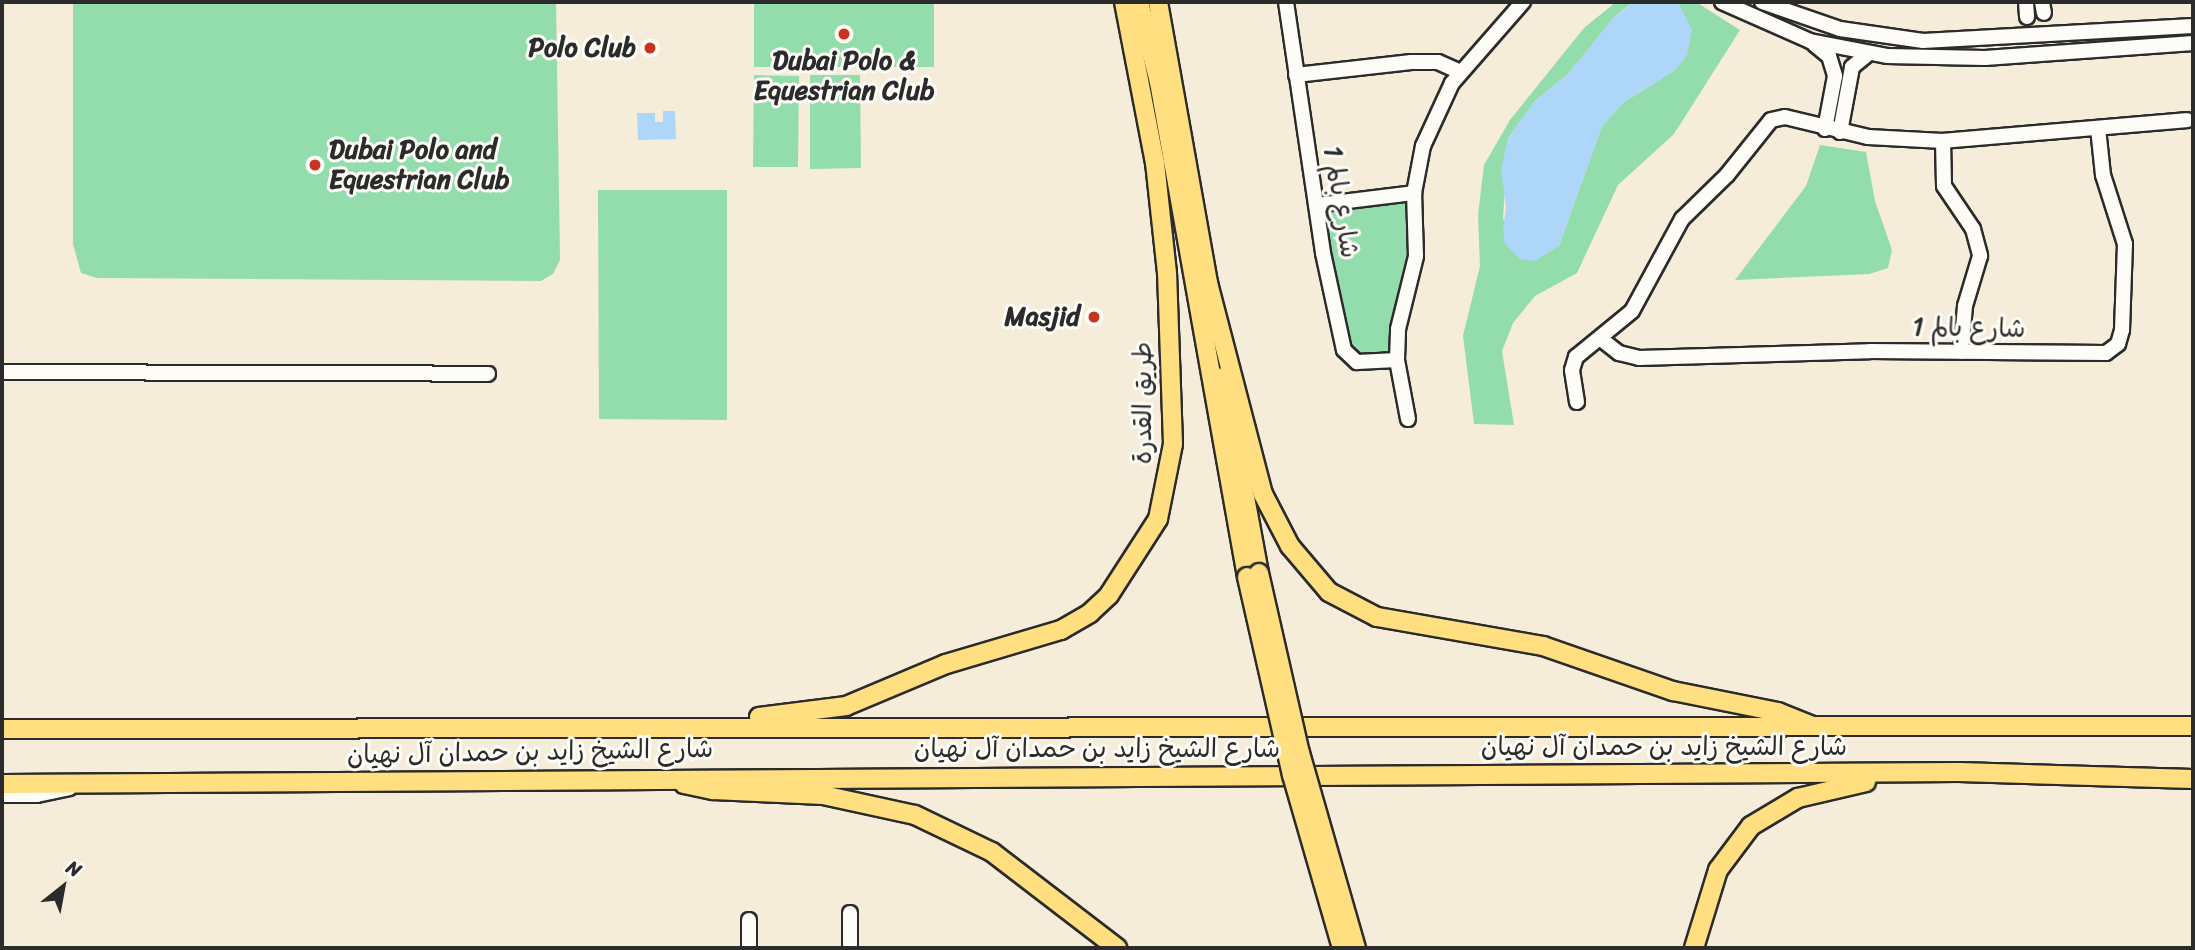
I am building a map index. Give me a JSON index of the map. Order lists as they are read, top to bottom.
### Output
{
  "streets": {
    "main road": ["طريق القدرة", "شارع الشيخ زايد بن حمدان آل نهيان"],
    "street": ["شارع بالم 1"]
  },
  "crossings": [
    ["طريق القدرة", "شارع الشيخ زايد بن حمدان آل نهيان"]
  ],
  "places": [
    "Dubai Polo & Equestrian Club",
    "Polo Club",
    "Dubai Polo and Equestrian Club",
    "Masjid"
  ],
  "north": "top right"
}
